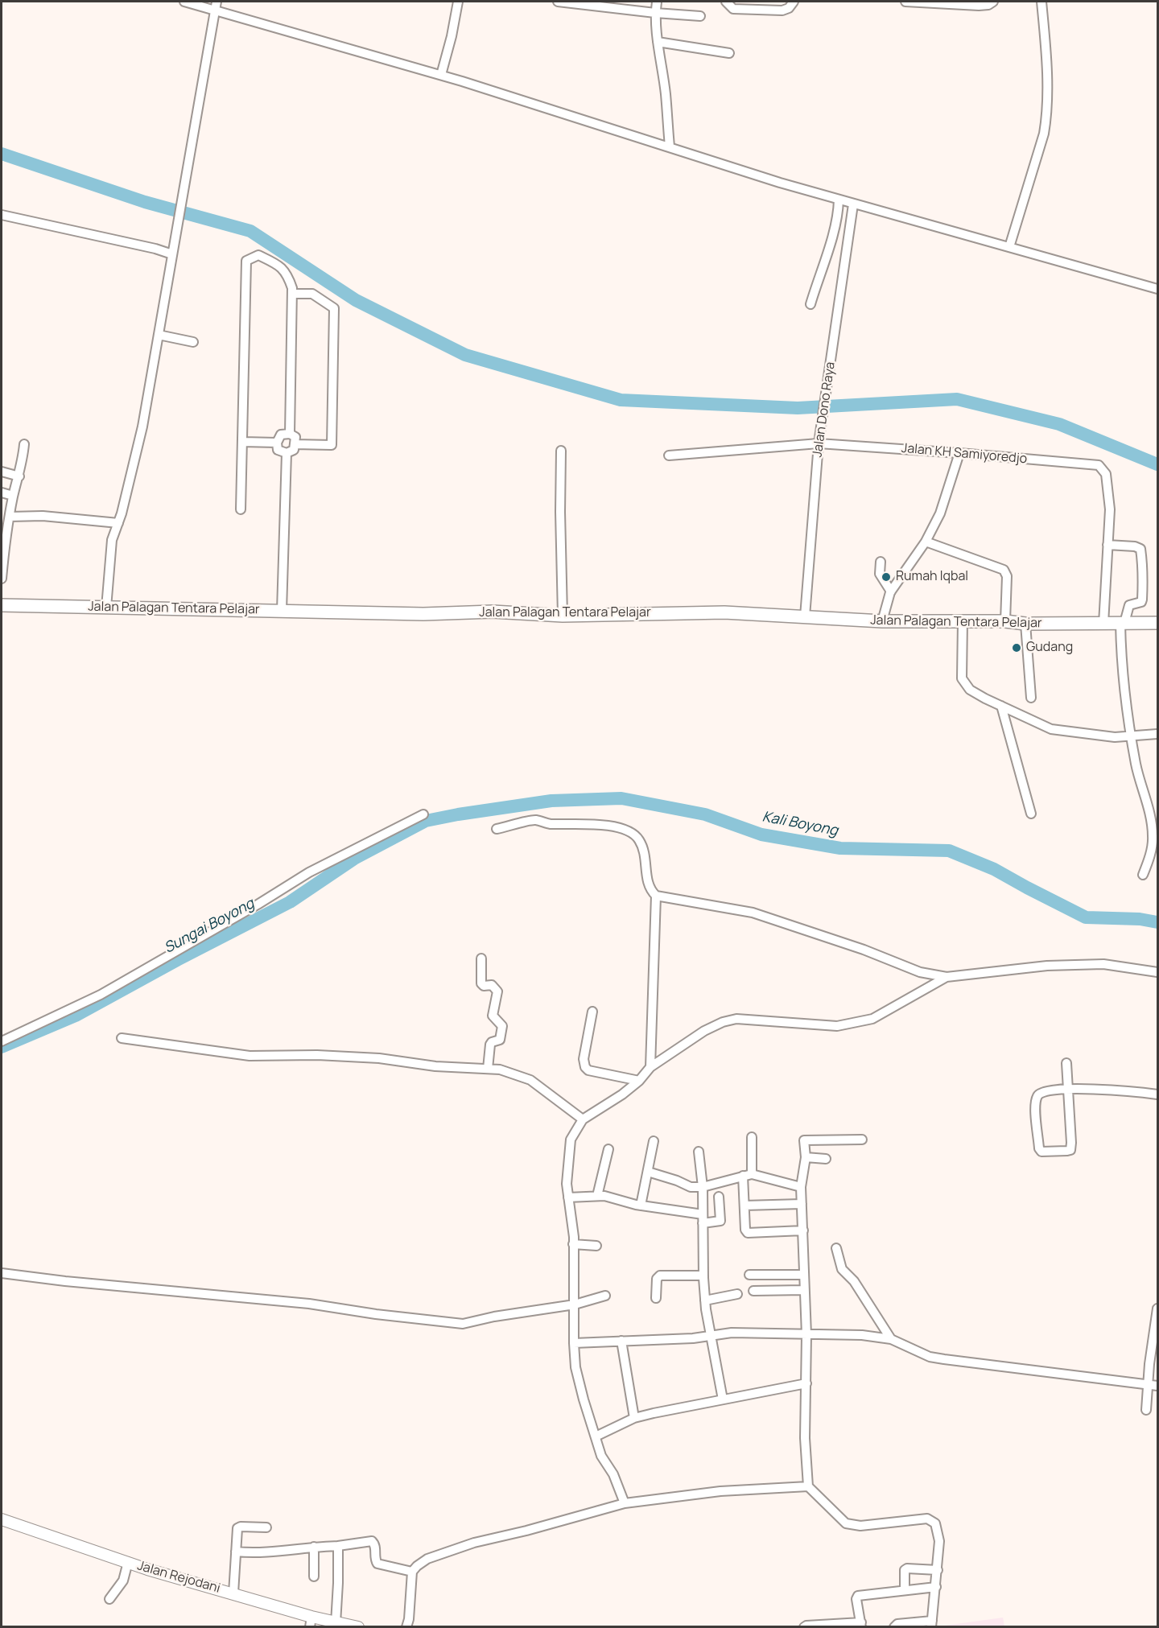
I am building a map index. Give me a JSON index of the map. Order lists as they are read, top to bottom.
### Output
{
  "streets": {
    "main road": ["Jalan Palagan Tentara Pelajar", "Jalan Rejodani"],
    "street": ["Jalan Dono Raya", "Jalan KH Samiyoredjo"]
  },
  "crossings": [
    ["Jalan Dono Raya", "Jalan KH Samiyoredjo"],
    ["Jalan Dono Raya", "Jalan Palagan Tentara Pelajar"],
    ["Jalan KH Samiyoredjo", "Jalan Palagan Tentara Pelajar"]
  ],
  "water": ["Kali Boyong", "Sungai Boyong"],
  "places": ["Rumah Iqbal", "Gudang"]
}
